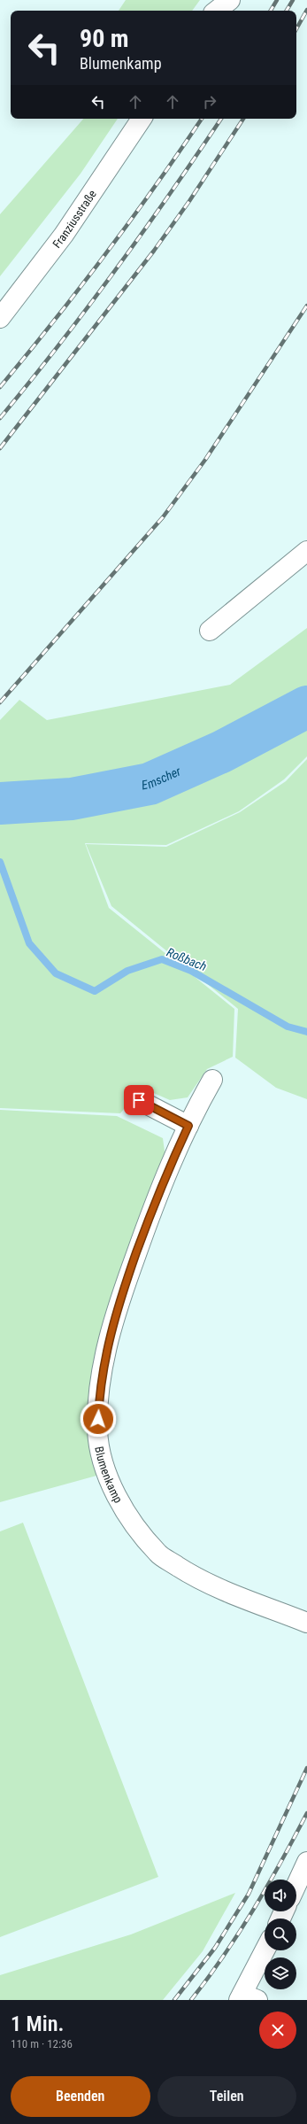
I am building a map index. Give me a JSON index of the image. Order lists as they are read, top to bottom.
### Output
{
  "streets": {
    "street": ["Franziusstraße", "Blumenkamp"]
  },
  "water": ["Emscher", "Roßbach"],
  "page": {
    "turn": ["90 m", "Blumenkamp"],
    "heading": ["1 Min.", "110 m · 12:36"],
    "buttons": ["Beenden", "Teilen"]
  }
}
